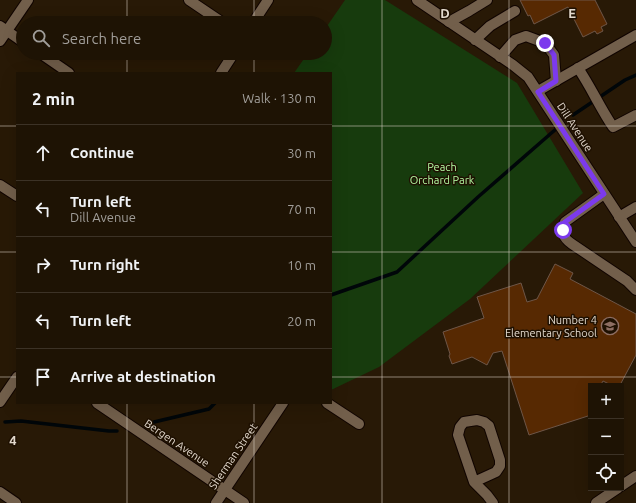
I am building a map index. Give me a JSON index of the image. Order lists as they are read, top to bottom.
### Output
{
  "streets": {
    "street": ["Dill Avenue", "Bergen Avenue", "Sherman Street"]
  },
  "crossings": [
    ["Bergen Avenue", "Sherman Street"]
  ],
  "parks": ["Peach Orchard Park"],
  "places": {
    "school or university": ["Number 4 Elementary School"]
  },
  "page": {
    "search": "Search here",
    "heading": ["2 min", "Walk · 130 m"],
    "list": [
      ["Continue", "30 m"],
      ["Turn left", "Dill Avenue", "70 m"],
      ["Turn right", "10 m"],
      ["Turn left", "20 m"],
      "Arrive at destination"
    ],
    "map_buttons": ["+", "−"]
  },
  "grid": {
    "columns": ["D", "E"],
    "rows": ["4"]
  }
}
